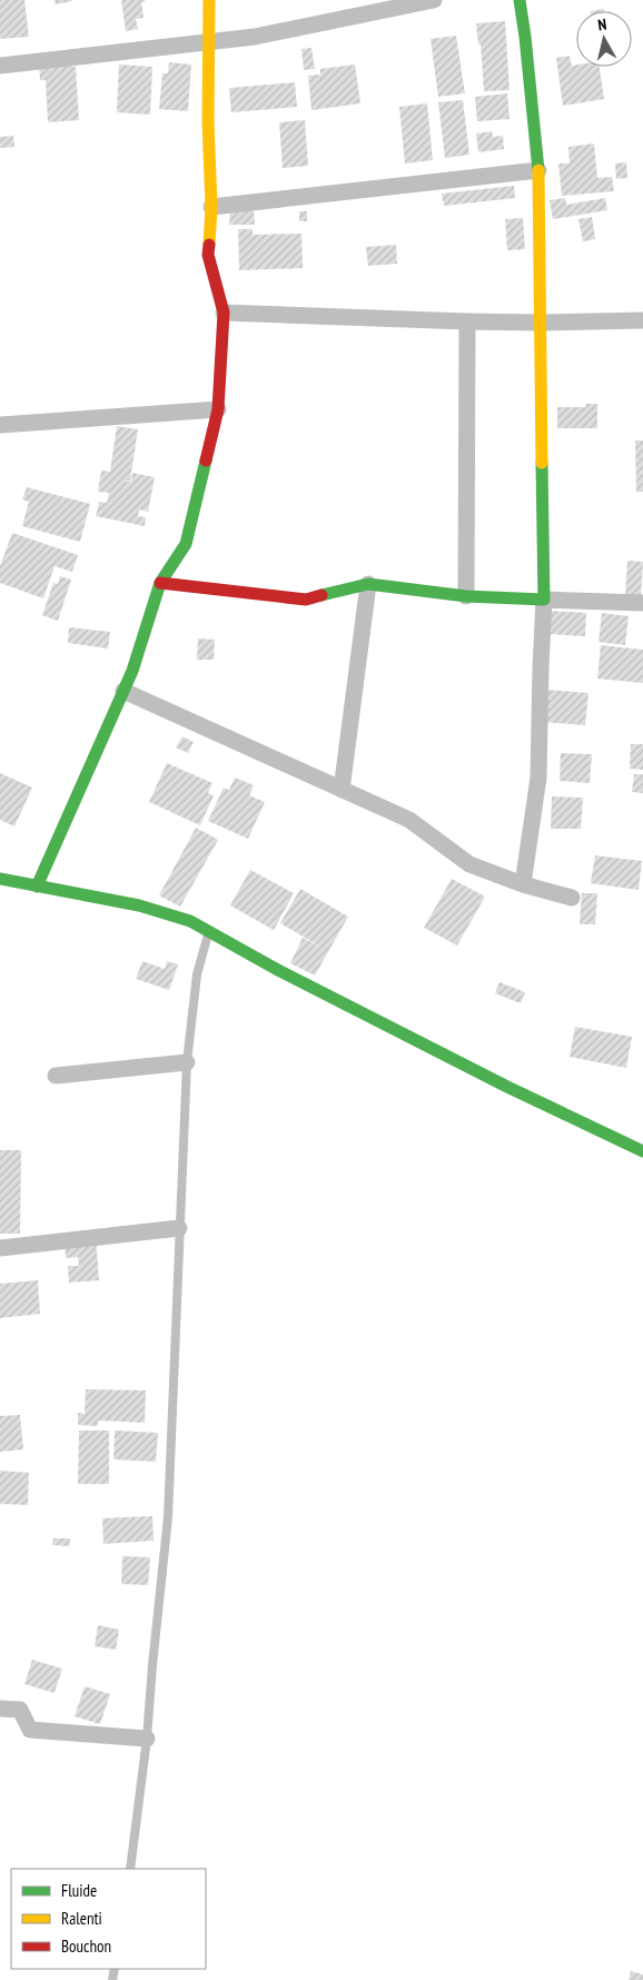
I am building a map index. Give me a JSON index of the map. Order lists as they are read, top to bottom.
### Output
{
  "legend": ["Fluide", "Ralenti", "Bouchon"],
  "north": "top"
}
